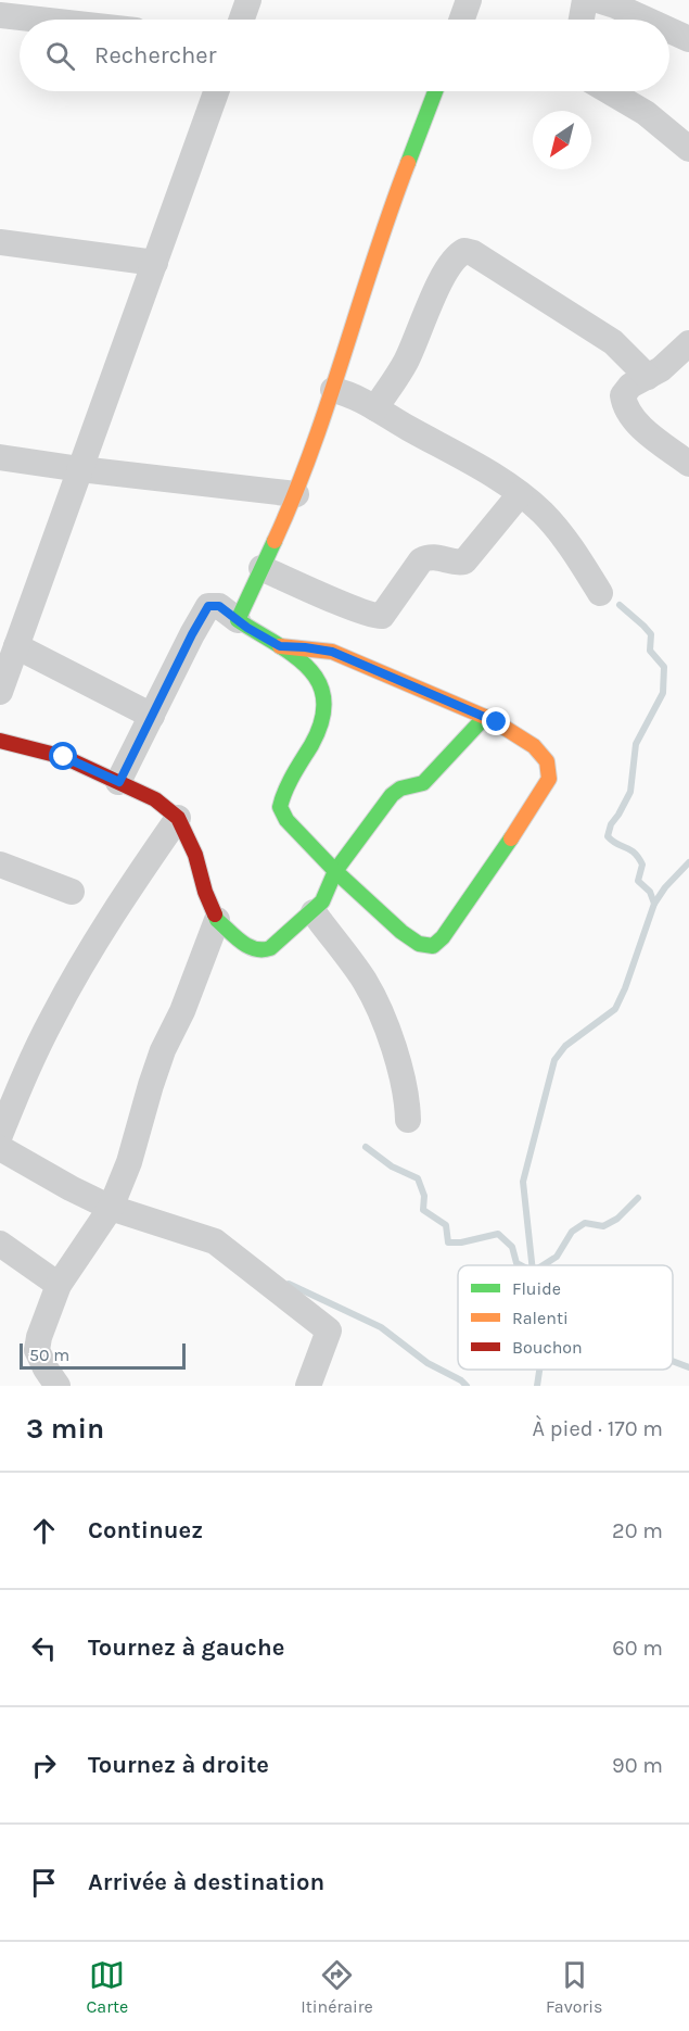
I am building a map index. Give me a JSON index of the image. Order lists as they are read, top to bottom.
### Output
{
  "legend": ["Fluide", "Ralenti", "Bouchon"],
  "scale_bar": "50 m",
  "north": "bottom left",
  "page": {
    "search": "Rechercher",
    "scale": "50 m",
    "heading": ["3 min", "À pied · 170 m"],
    "list": [
      ["Continuez", "20 m"],
      ["Tournez à gauche", "60 m"],
      ["Tournez à droite", "90 m"],
      "Arrivée à destination"
    ],
    "nav": ["Carte", "Itinéraire", "Favoris"]
  }
}
